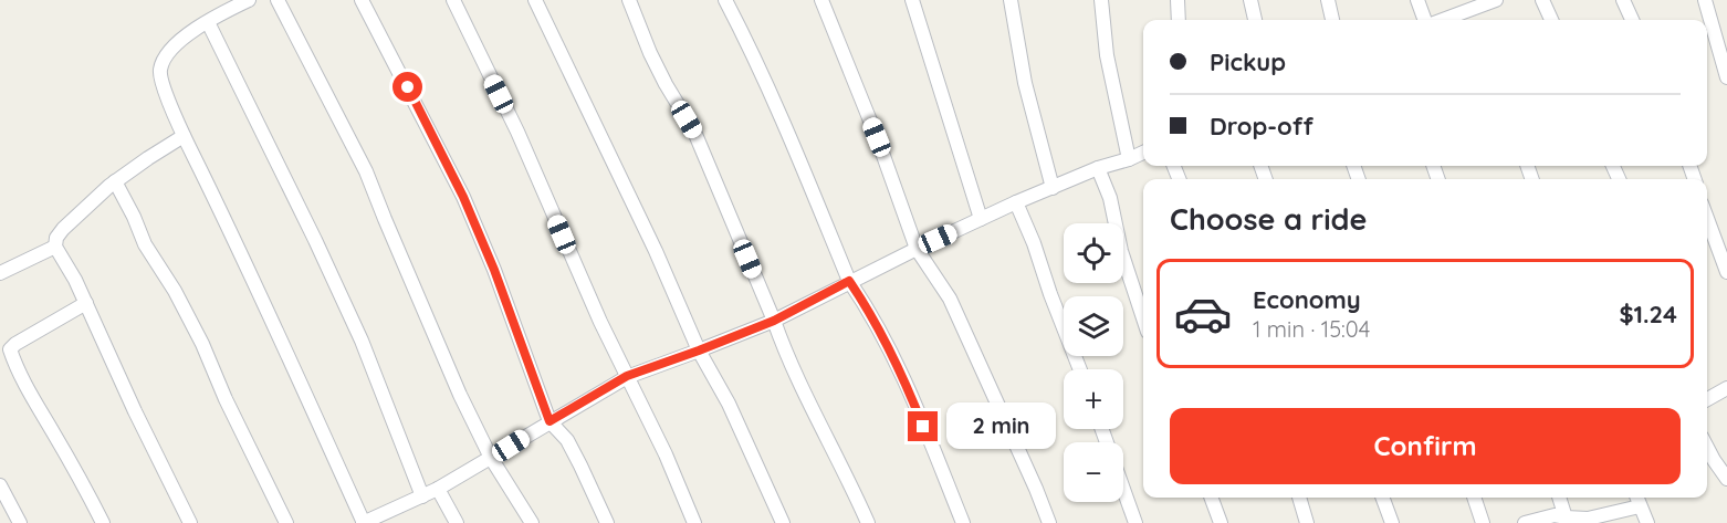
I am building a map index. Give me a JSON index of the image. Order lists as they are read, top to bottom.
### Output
{
  "page": {
    "banner": ["Pickup", "Drop-off"],
    "heading": "Choose a ride",
    "map_buttons": ["+", "−"],
    "list": [
      {
        "name": "Economy",
        "note": "1 min · 15:04",
        "value": "$1.24"
      }
    ],
    "buttons": "Confirm",
    "bubble": "2 min"
  }
}
